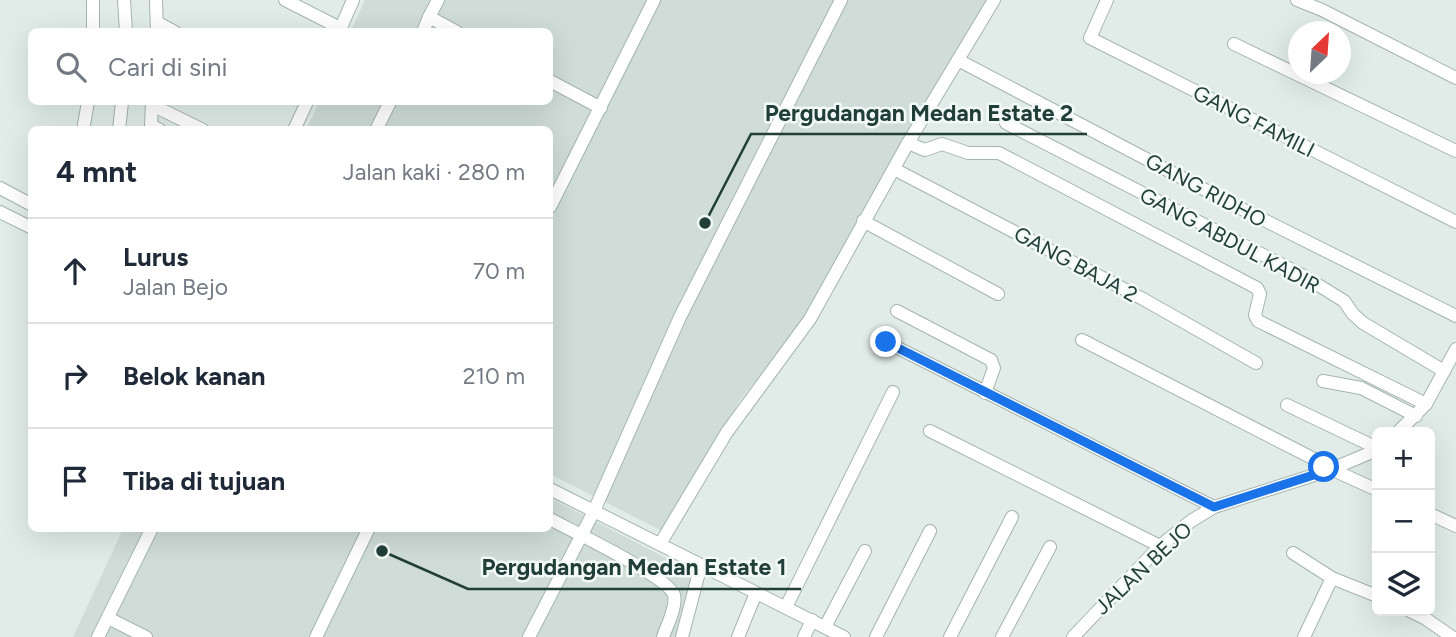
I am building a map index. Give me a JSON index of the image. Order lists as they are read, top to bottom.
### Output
{
  "streets": {
    "street": [
      "GANG FAMILI",
      "GANG RIDHO",
      "GANG ABDUL KADIR",
      "GANG BAJA 2",
      "JALAN BEJO"
    ]
  },
  "places": ["Pergudangan Medan Estate 2", "Pergudangan Medan Estate 1"],
  "north": "top right",
  "page": {
    "search": "Cari di sini",
    "heading": ["4 mnt", "Jalan kaki · 280 m"],
    "list": [
      ["Lurus", "Jalan Bejo", "70 m"],
      ["Belok kanan", "210 m"],
      "Tiba di tujuan"
    ],
    "map_buttons": ["+", "−"]
  }
}
